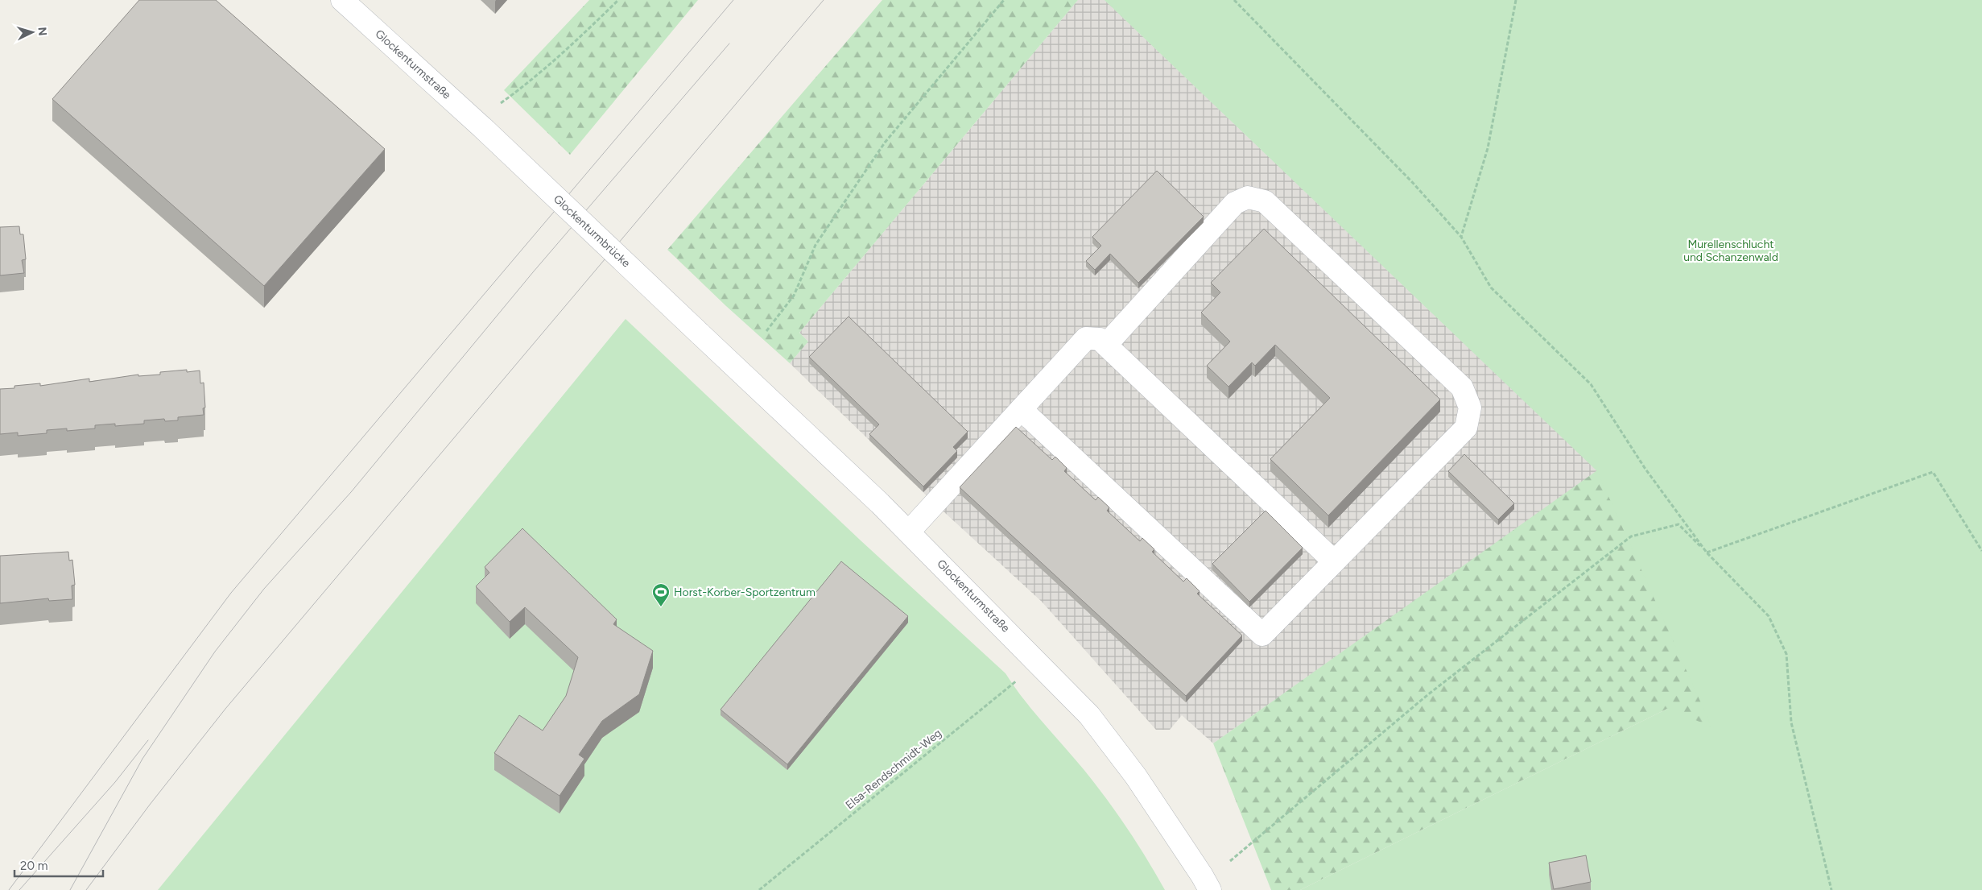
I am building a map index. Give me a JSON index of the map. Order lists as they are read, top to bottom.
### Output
{
  "streets": {
    "street": ["Glockenturmstraße", "Glockenturmbrücke"],
    "path": ["Elsa-Rendschmidt-Weg"]
  },
  "crossings": [
    ["Glockenturmstraße", "Glockenturmbrücke"],
    ["Glockenturmstraße", "Elsa-Rendschmidt-Weg"]
  ],
  "parks": ["Murellenschlucht und Schanzenwald"],
  "places": {
    "sports": ["Horst-Korber-Sportzentrum"]
  },
  "scale_bar": "20 m",
  "north": "right"
}
